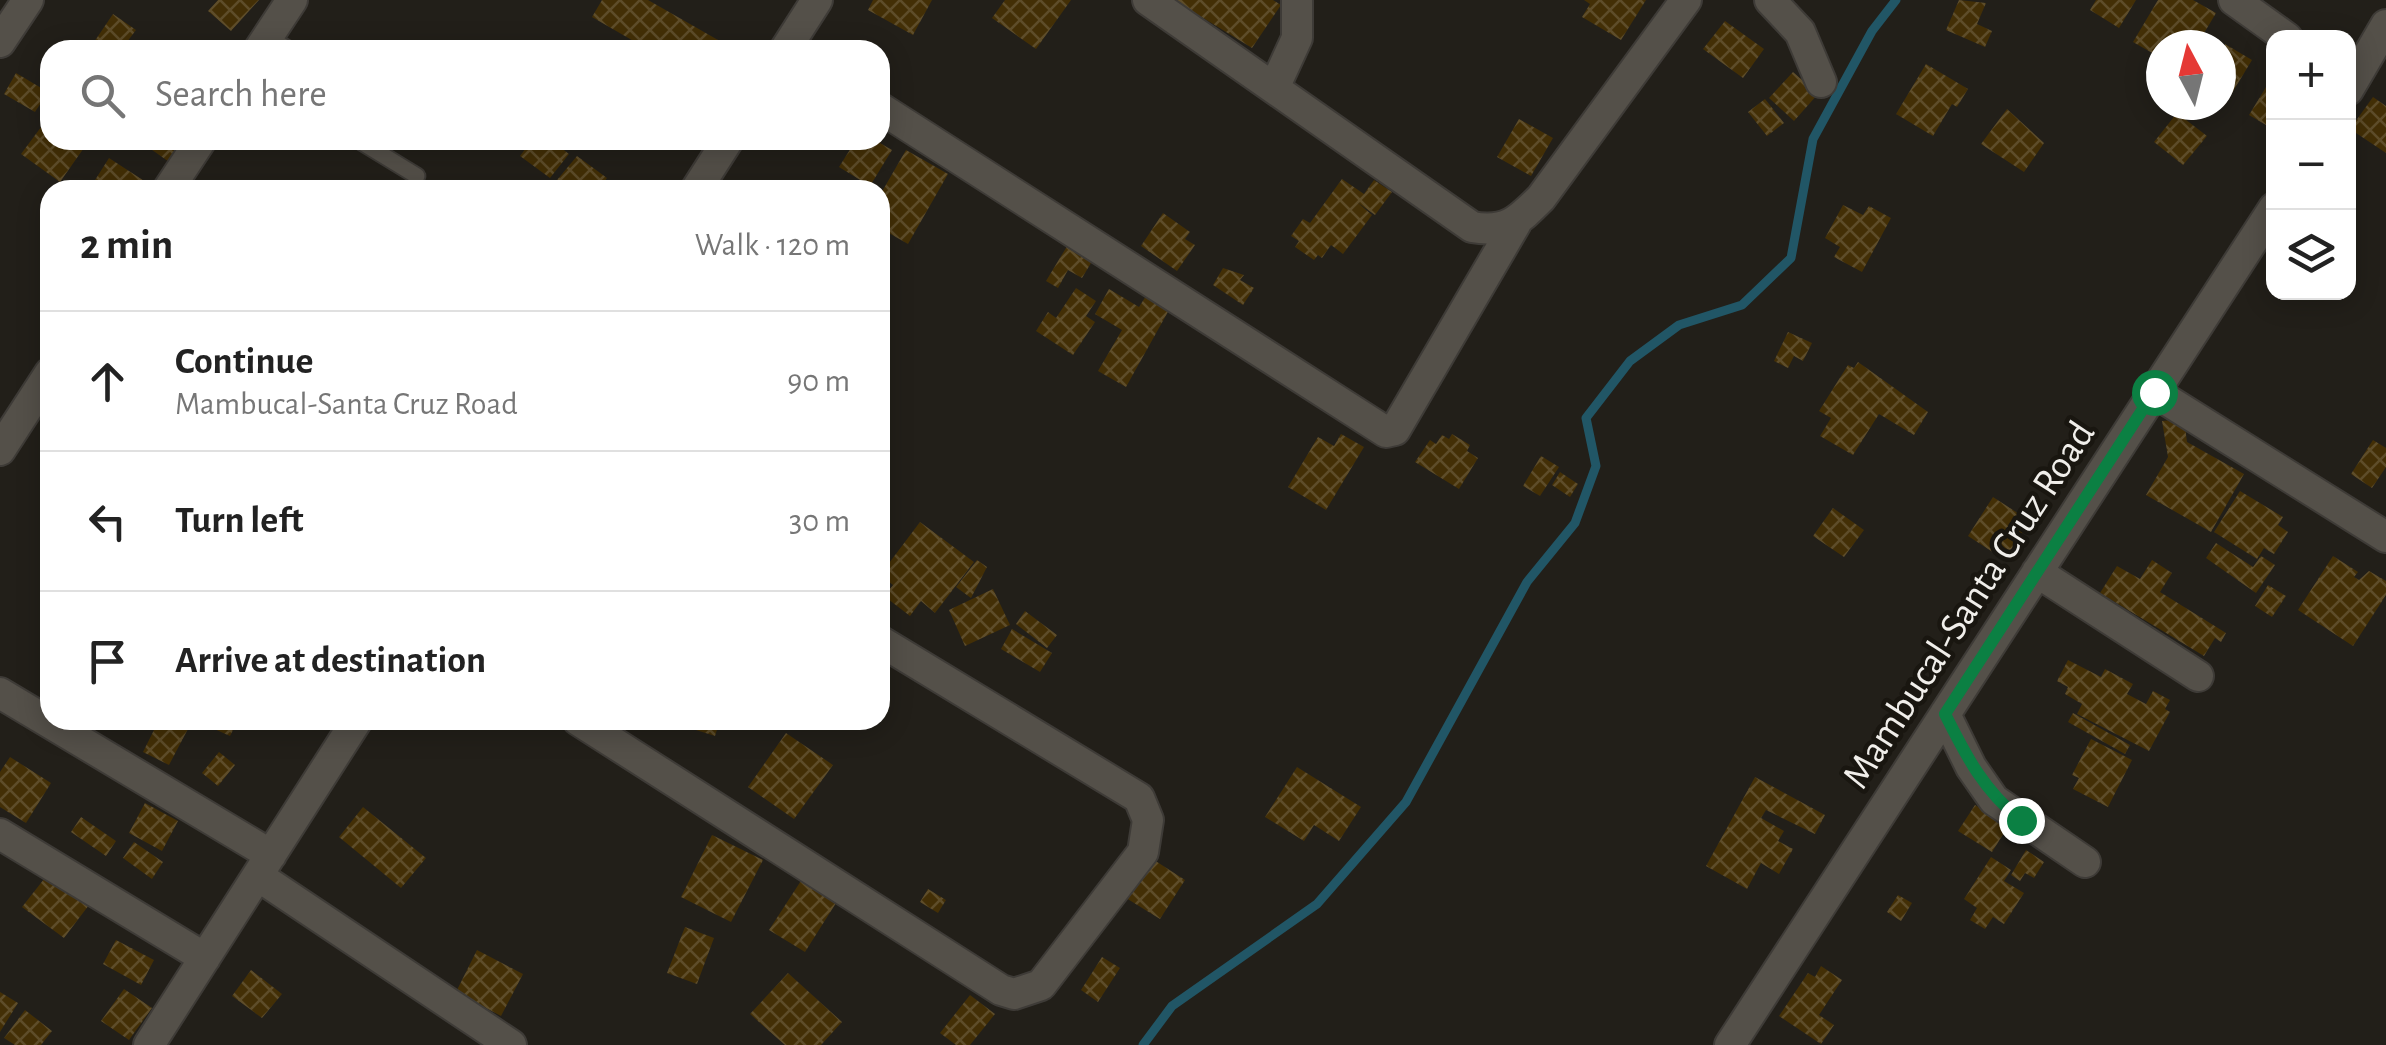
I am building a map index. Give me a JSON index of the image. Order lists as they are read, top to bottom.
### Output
{
  "streets": {
    "street": ["Mambucal-Santa Cruz Road"]
  },
  "north": "top",
  "page": {
    "map_buttons": ["+", "−"],
    "search": "Search here",
    "heading": ["2 min", "Walk · 120 m"],
    "list": [
      ["Continue", "Mambucal-Santa Cruz Road", "90 m"],
      ["Turn left", "30 m"],
      "Arrive at destination"
    ]
  }
}
